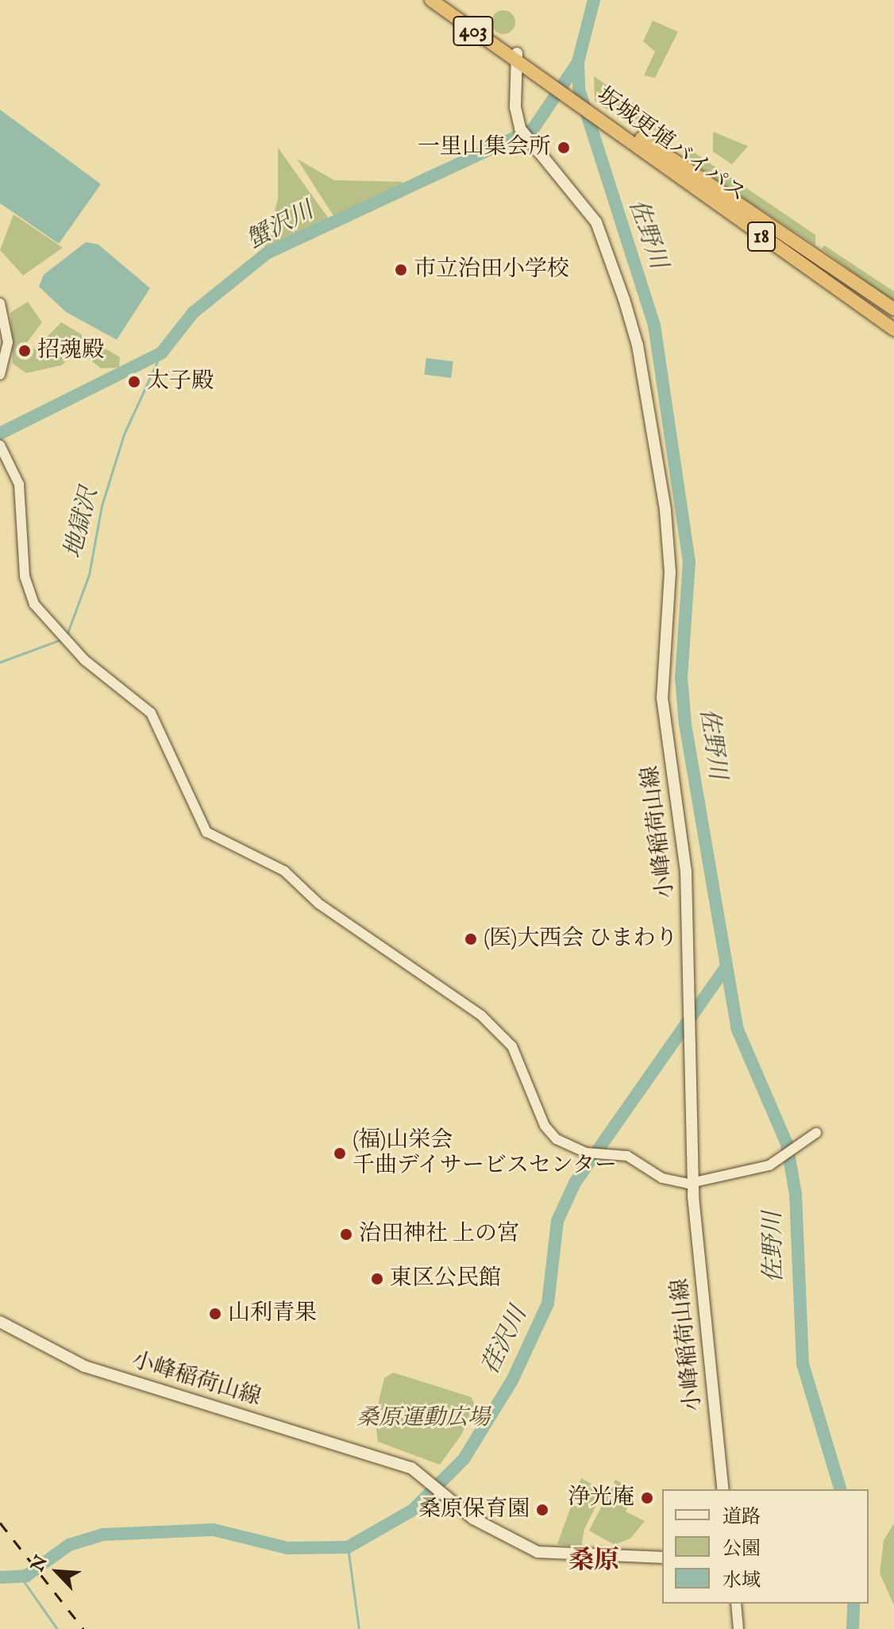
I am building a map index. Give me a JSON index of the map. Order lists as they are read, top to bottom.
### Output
{
  "streets": {
    "highway": ["403", "坂城更埴バイパス", "18"],
    "main road": ["小峰稲荷山線"]
  },
  "crossings": [
    ["403", "坂城更埴バイパス"],
    ["403", "小峰稲荷山線"],
    ["坂城更埴バイパス", "小峰稲荷山線"]
  ],
  "districts": ["桑原"],
  "water": [
    "蟹沢川",
    "佐野川",
    "地獄沢",
    "荏沢川"
  ],
  "parks": ["桑原運動広場"],
  "places": [
    "一里山集会所",
    "市立治田小学校",
    "招魂殿",
    "太子殿",
    "(医)大西会 ひまわり",
    "(福)山栄会 千曲デイサービスセンター",
    "治田神社 上の宮",
    "東区公民館",
    "山利青果",
    "浄光庵",
    "桑原保育園"
  ],
  "legend": ["道路", "公園", "水域"],
  "north": "top left"
}
